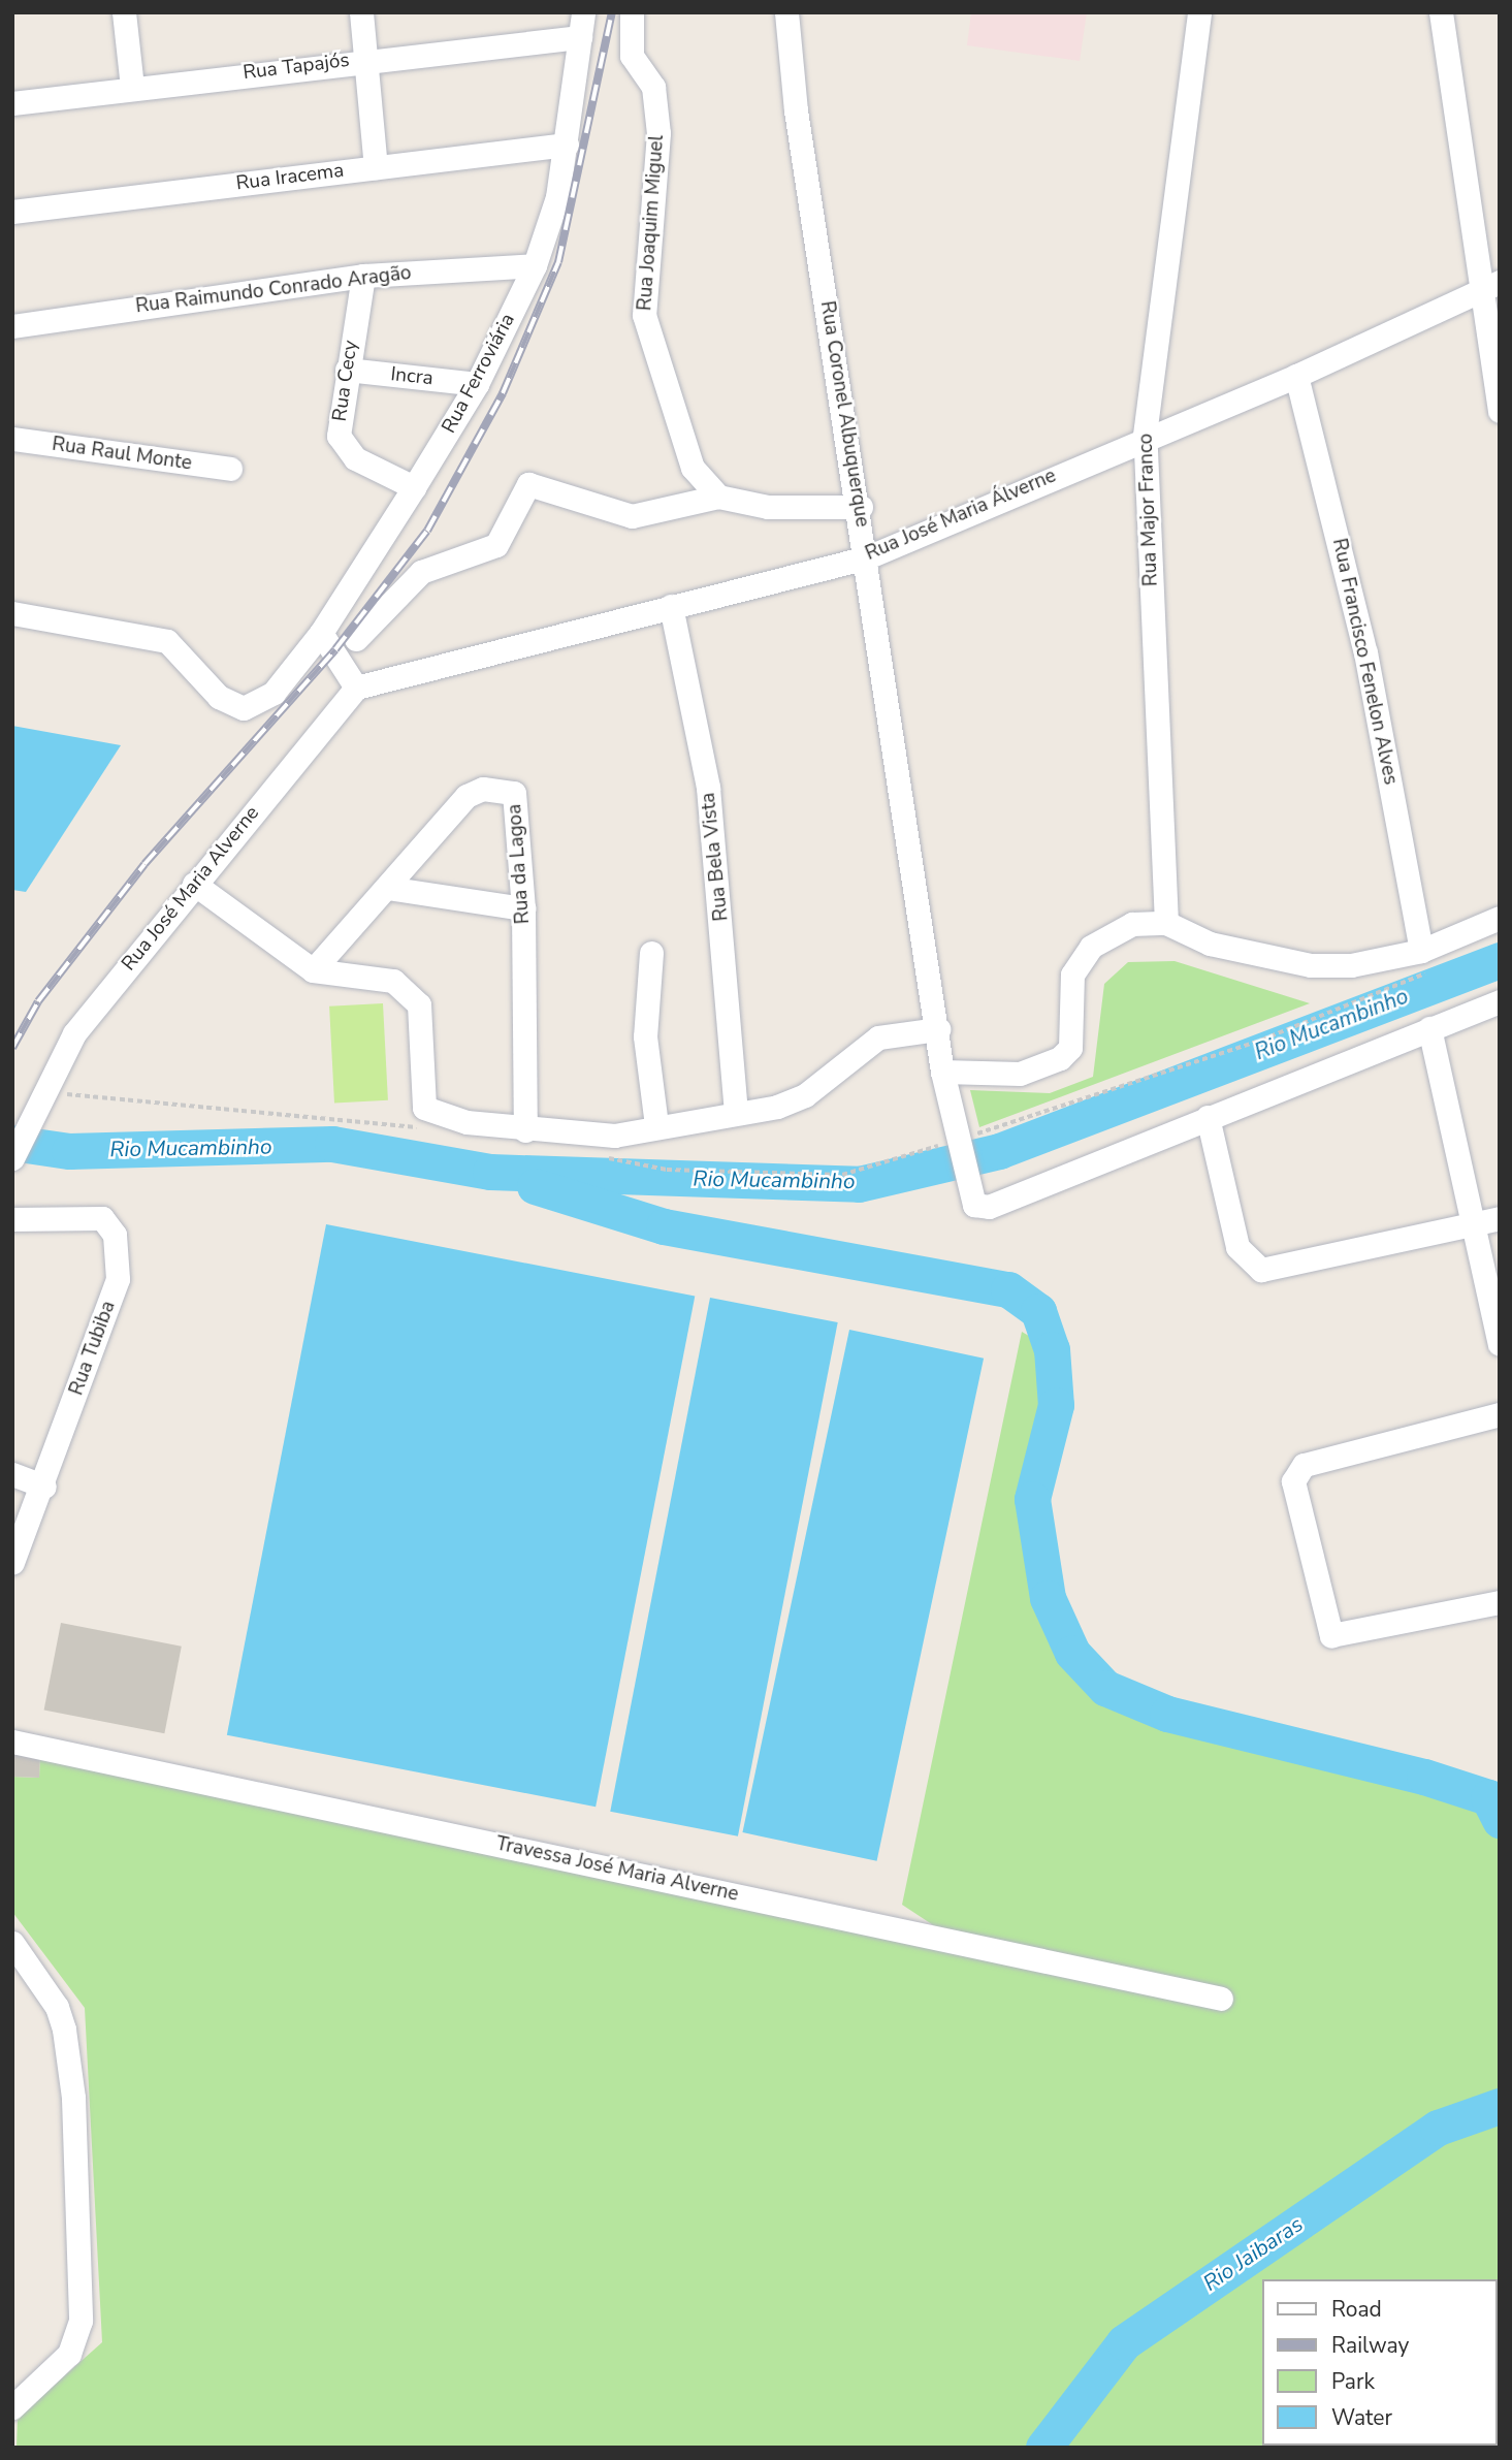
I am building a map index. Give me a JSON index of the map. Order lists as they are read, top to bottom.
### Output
{
  "streets": {
    "street": [
      "Rua Tapajós",
      "Rua Iracema",
      "Rua Joaquim Miguel",
      "Rua Raimundo Conrado Aragão",
      "Rua Ferroviária",
      "Incra",
      "Rua Cecy",
      "Rua Coronel Albuquerque",
      "Rua Raul Monte",
      "Rua Major Franco",
      "Rua José Maria Álverne",
      "Rua Francisco Fenelon Alves",
      "Rua Bela Vista",
      "Rua da Lagoa",
      "Rua José Maria Alverne",
      "Rua Tubiba",
      "Travessa José Maria Alverne"
    ]
  },
  "crossings": [
    ["Rua Tapajós", "Rua Ferroviária"],
    ["Rua Iracema", "Rua Ferroviária"],
    ["Rua Raimundo Conrado Aragão", "Rua Ferroviária"],
    ["Rua Raimundo Conrado Aragão", "Rua Cecy"],
    ["Rua Ferroviária", "Incra"],
    ["Rua Ferroviária", "Rua Cecy"],
    ["Incra", "Rua Cecy"],
    ["Rua Coronel Albuquerque", "Rua José Maria Álverne"],
    ["Rua Major Franco", "Rua José Maria Álverne"],
    ["Rua José Maria Álverne", "Rua Francisco Fenelon Alves"],
    ["Rua José Maria Álverne", "Rua Bela Vista"],
    ["Rua José Maria Álverne", "Rua José Maria Alverne"]
  ],
  "water": ["Rio Mucambinho", "Rio Jaibaras"],
  "legend": [
    "Road",
    "Railway",
    "Park",
    "Water"
  ]
}
